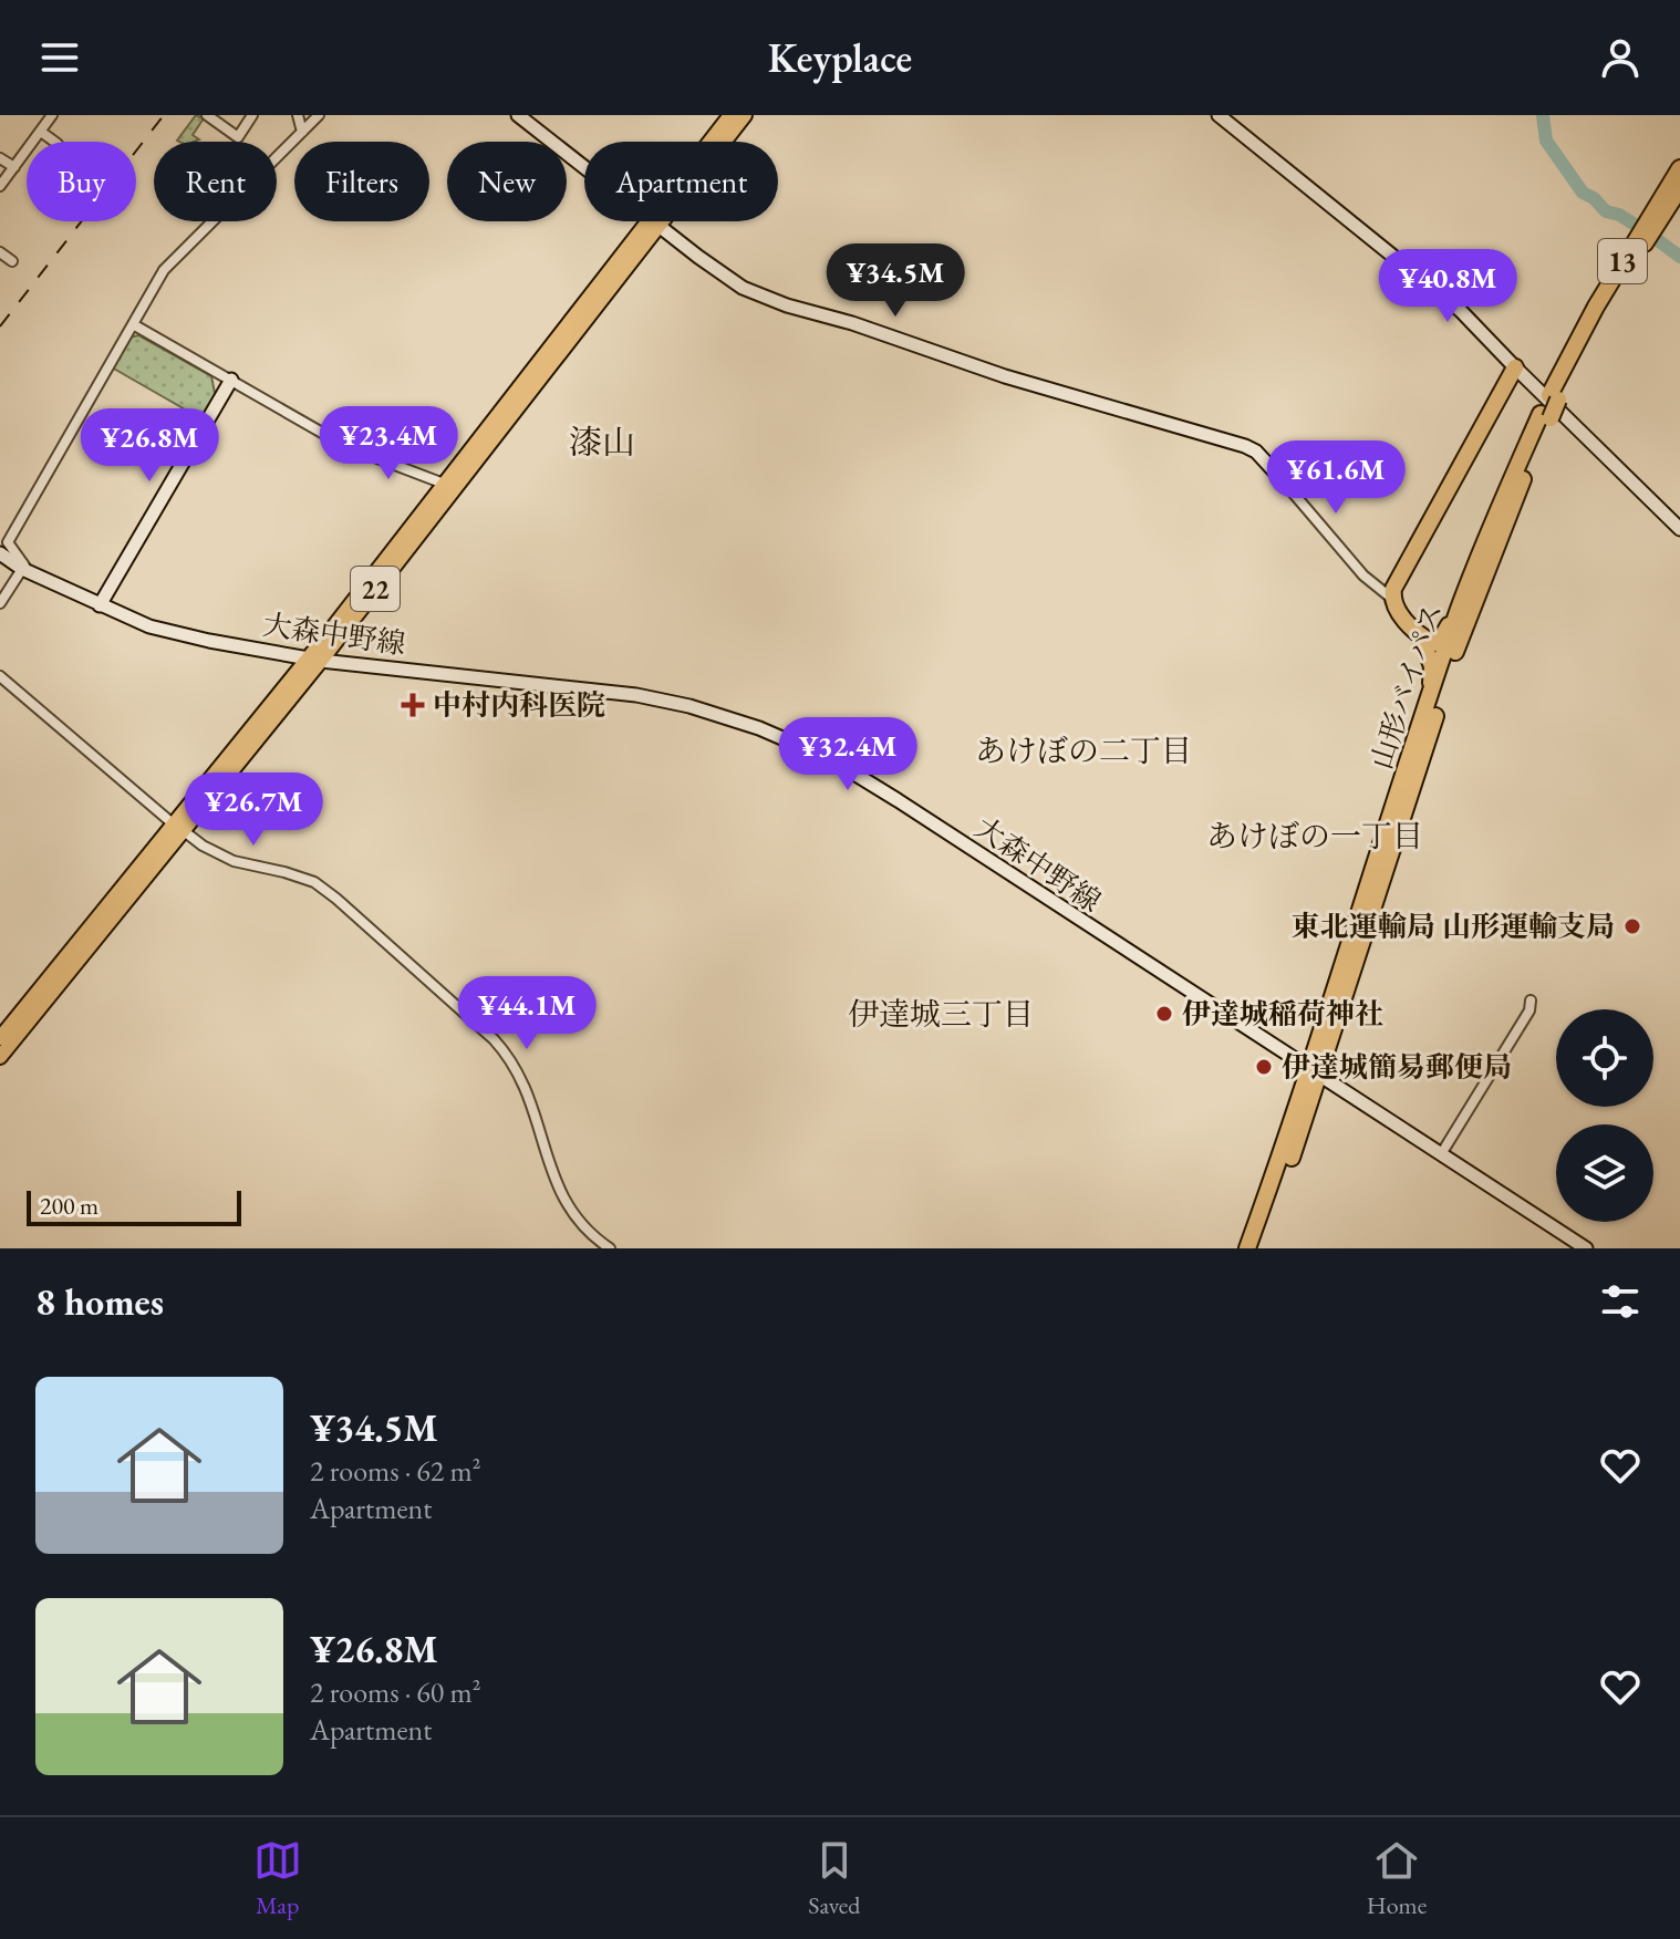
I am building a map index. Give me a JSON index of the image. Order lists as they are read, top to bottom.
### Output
{
  "streets": {
    "highway": ["13", "山形バイパス"],
    "main road": ["22", "大森中野線"]
  },
  "crossings": [
    ["22", "大森中野線"],
    ["大森中野線", "山形バイパス"]
  ],
  "districts": [
    "漆山",
    "あけぼの二丁目",
    "あけぼの一丁目",
    "伊達城三丁目"
  ],
  "places": {
    "health": ["中村内科医院"],
    "other": ["東北運輸局 山形運輸支局", "伊達城稲荷神社", "伊達城簡易郵便局"]
  },
  "scale_bar": "200 m",
  "page": {
    "header": "Keyplace",
    "chip": [
      "Buy",
      "Rent",
      "Filters",
      "New",
      "Apartment"
    ],
    "price": [
      "¥34.5M",
      "¥40.8M",
      "¥23.4M",
      "¥26.8M",
      "¥61.6M",
      "¥32.4M",
      "¥26.7M",
      "¥44.1M"
    ],
    "scale": "200 m",
    "heading": "8 homes",
    "list": [
      {
        "name": "¥34.5M",
        "note": "2 rooms · 62 m² · Apartment"
      },
      {
        "name": "¥26.8M",
        "note": "2 rooms · 60 m² · Apartment"
      }
    ],
    "tabs": ["Map", "Saved", "Home"]
  }
}
